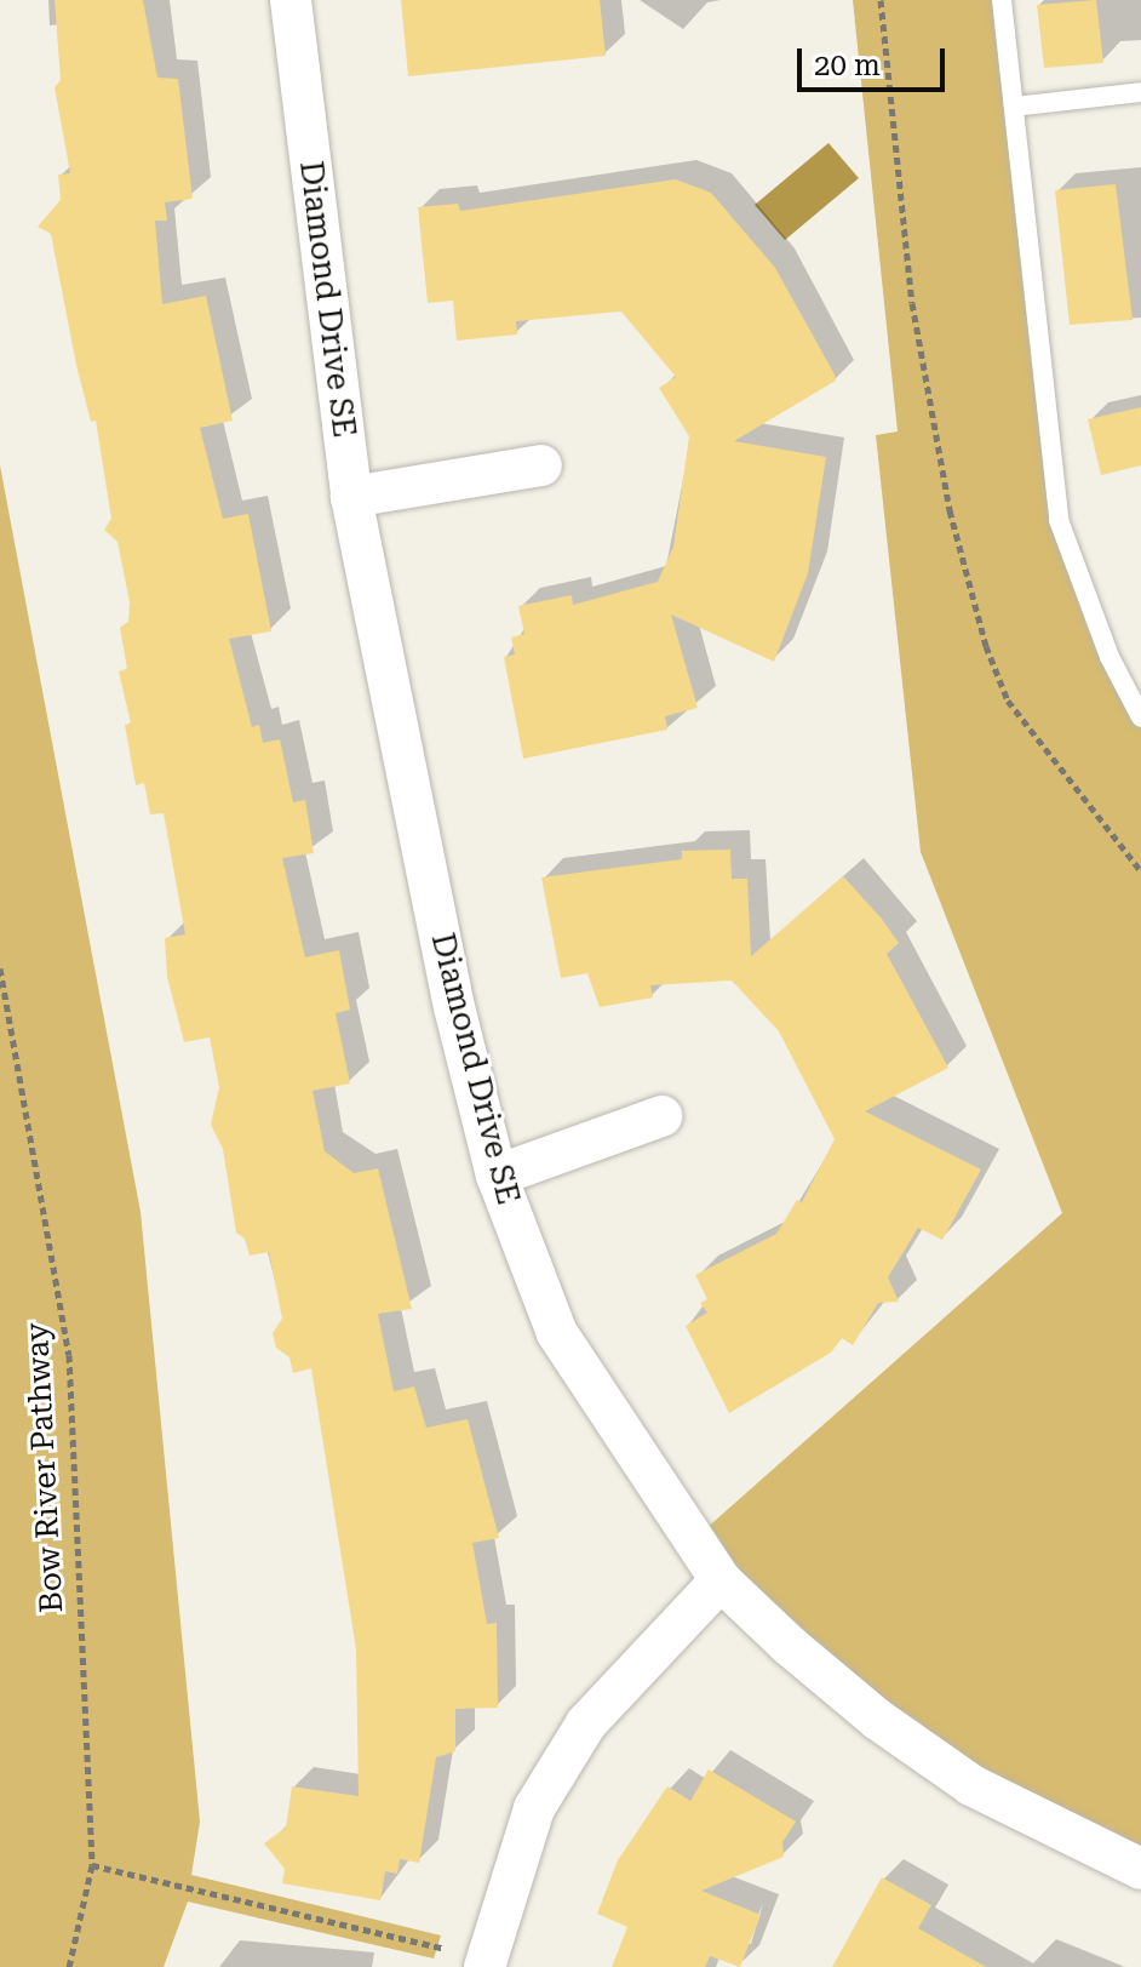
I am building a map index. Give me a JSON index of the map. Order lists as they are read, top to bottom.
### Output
{
  "streets": {
    "street": ["Diamond Drive SE"],
    "path": ["Bow River Pathway"]
  },
  "scale_bar": "20 m"
}
